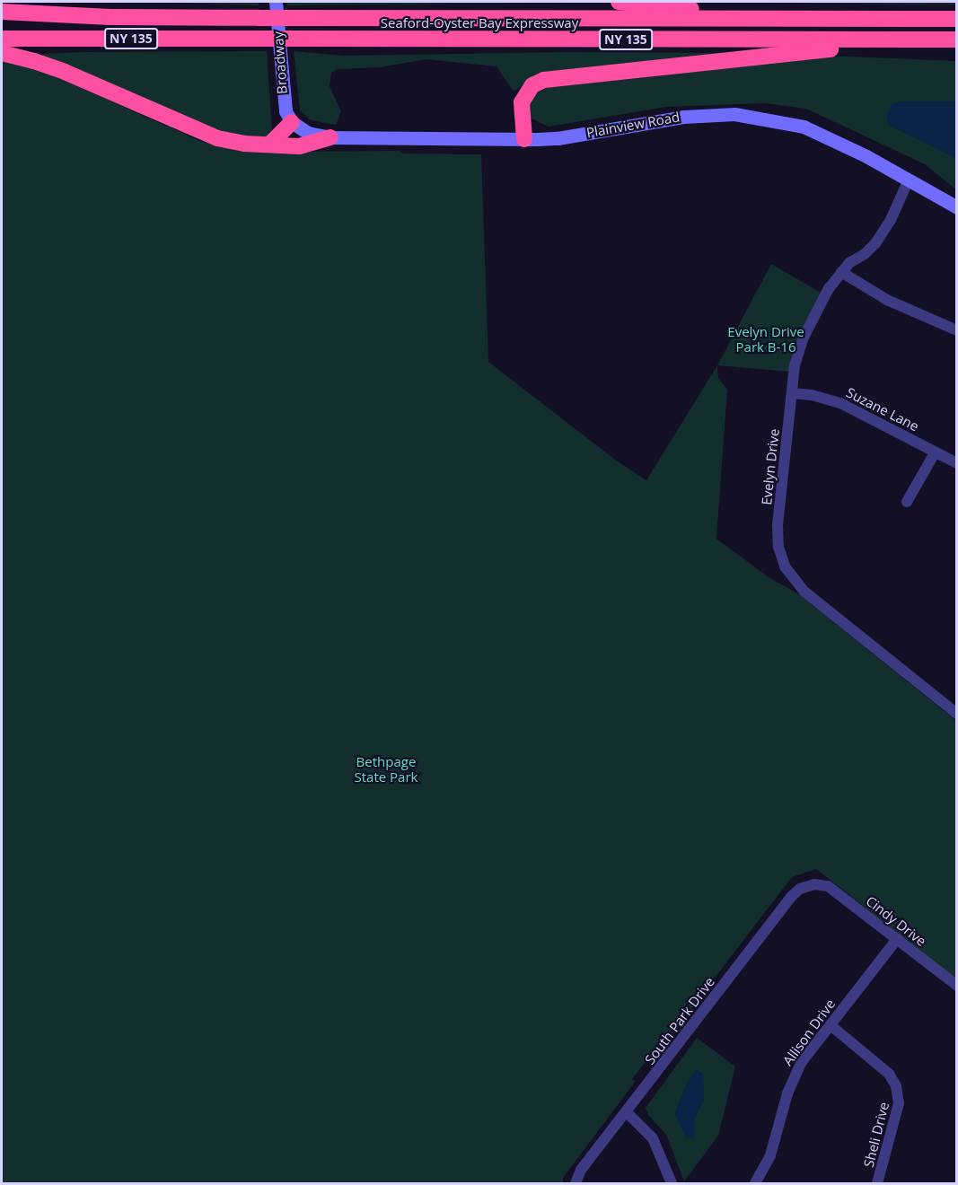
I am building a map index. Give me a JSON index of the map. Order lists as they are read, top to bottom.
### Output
{
  "streets": {
    "highway": ["Seaford-Oyster Bay Expressway", "NY 135"],
    "main road": ["Broadway", "Plainview Road"],
    "street": [
      "Suzane Lane",
      "Evelyn Drive",
      "Cindy Drive",
      "South Park Drive",
      "Allison Drive",
      "Sheli Drive"
    ]
  },
  "crossings": [
    ["Broadway", "Plainview Road"],
    ["Plainview Road", "Evelyn Drive"],
    ["Suzane Lane", "Evelyn Drive"],
    ["Cindy Drive", "South Park Drive"],
    ["Cindy Drive", "Allison Drive"],
    ["Allison Drive", "Sheli Drive"]
  ],
  "parks": ["Evelyn Drive Park B-16", "Bethpage State Park"]
}
